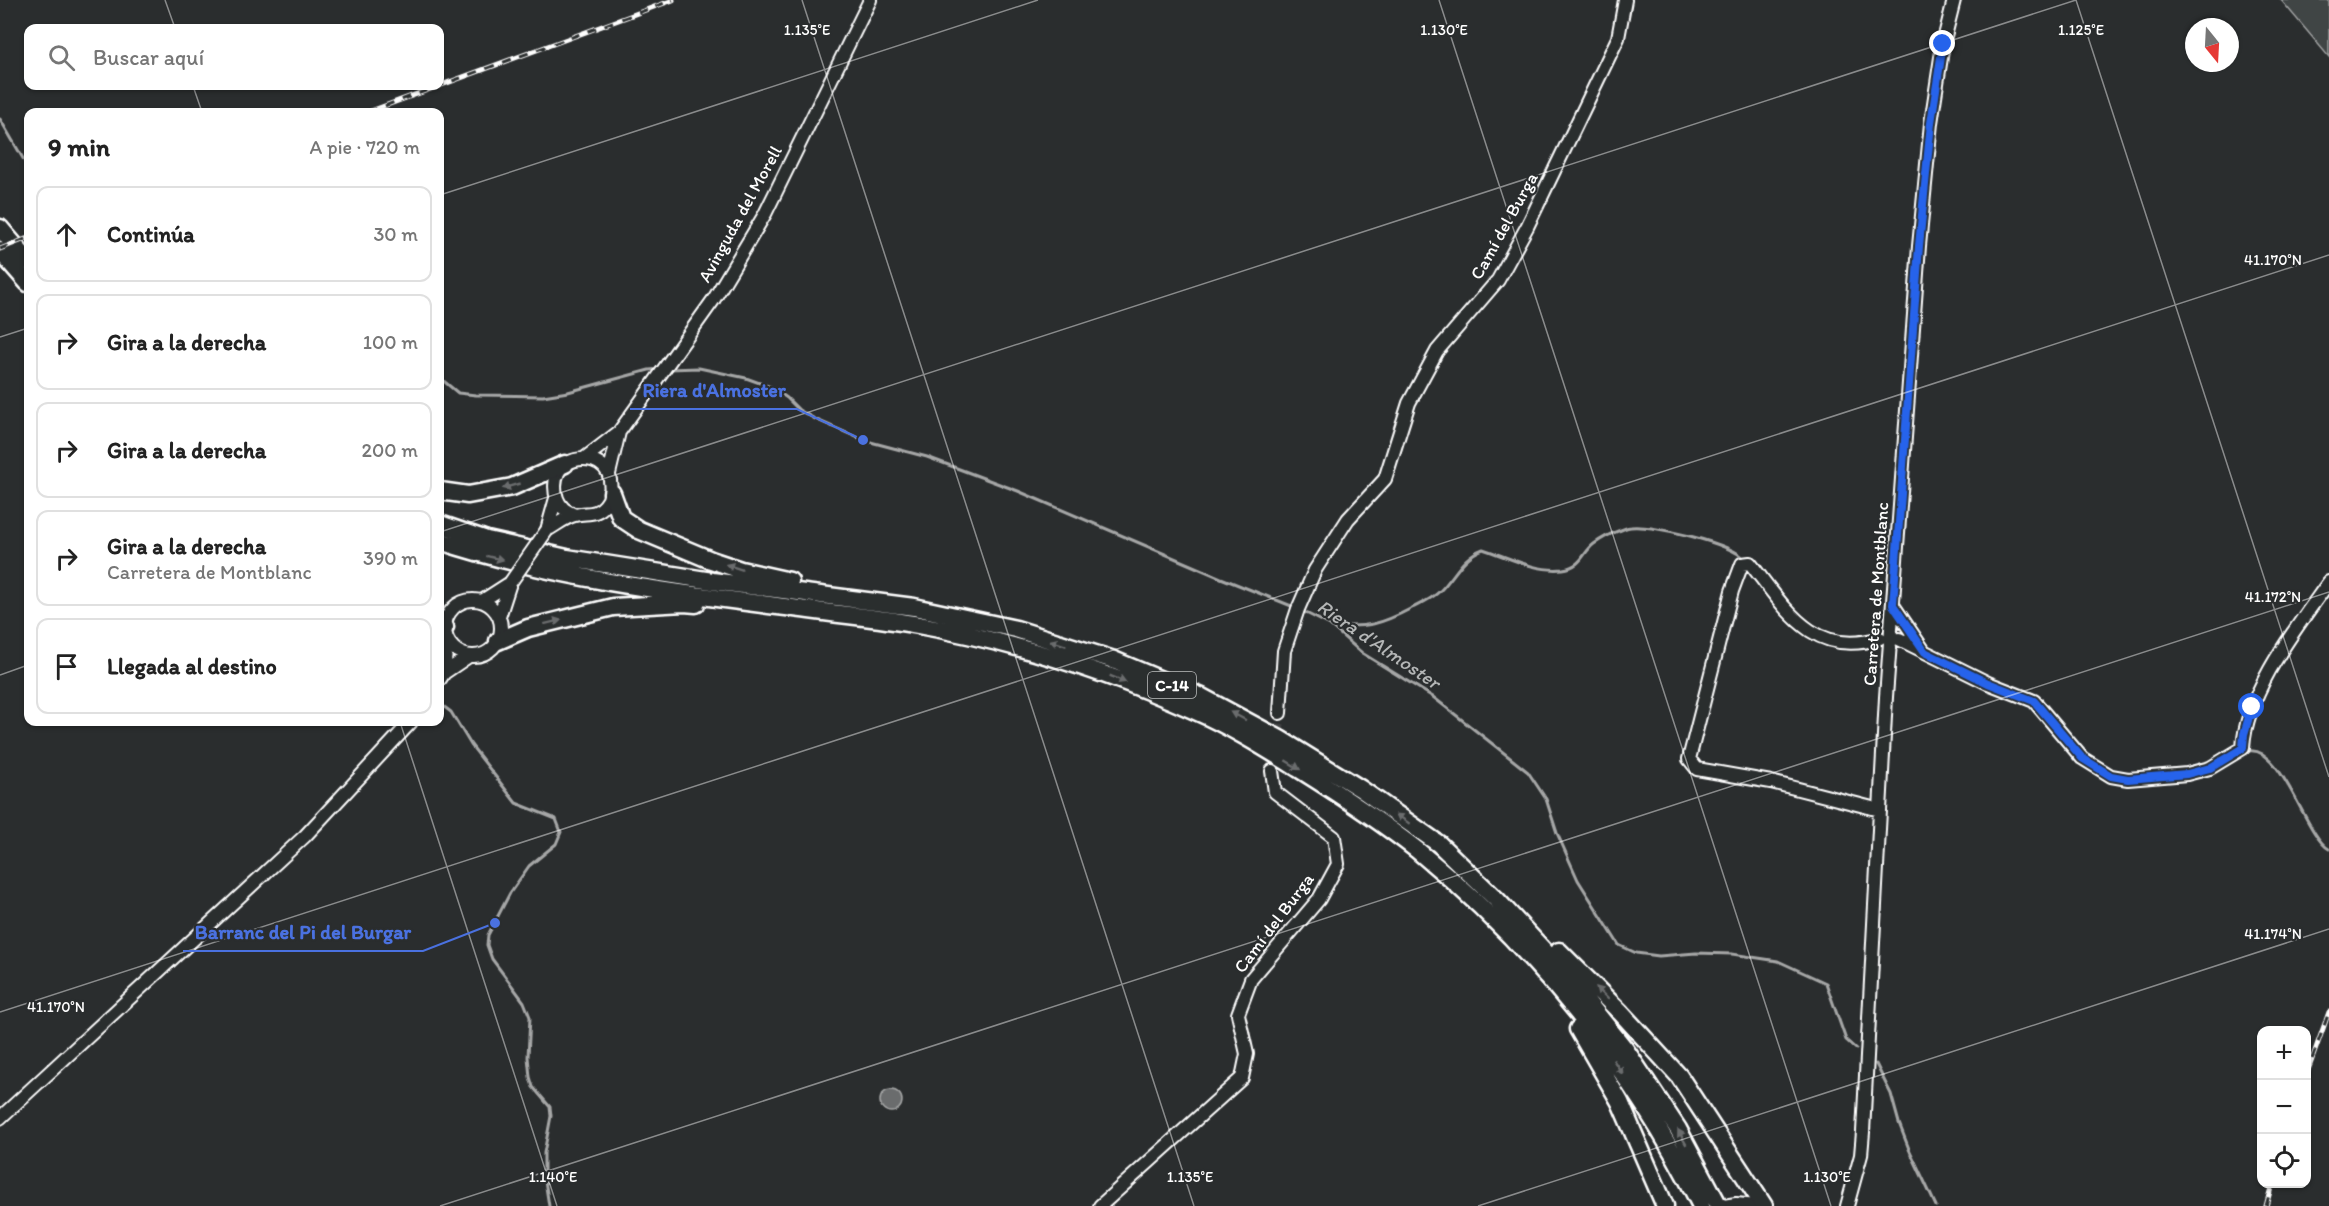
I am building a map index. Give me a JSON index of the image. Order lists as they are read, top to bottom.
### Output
{
  "streets": {
    "highway": ["C-14"],
    "street": ["Avinguda del Morell", "Camí del Burga", "Carretera de Montblanc"]
  },
  "water": ["Riera d'Almoster"],
  "places": ["Riera d'Almoster", "Barranc del Pi del Burgar"],
  "north": "bottom",
  "page": {
    "search": "Buscar aquí",
    "heading": ["9 min", "A pie · 720 m"],
    "list": [
      ["Continúa", "30 m"],
      ["Gira a la derecha", "100 m"],
      ["Gira a la derecha", "200 m"],
      ["Gira a la derecha", "Carretera de Montblanc", "390 m"],
      "Llegada al destino"
    ],
    "map_buttons": ["+", "−"]
  },
  "coordinates": [
    "1.135°E",
    "1.130°E",
    "1.125°E",
    "41.170°N",
    "41.172°N",
    "41.174°N",
    "1.140°E"
  ]
}
